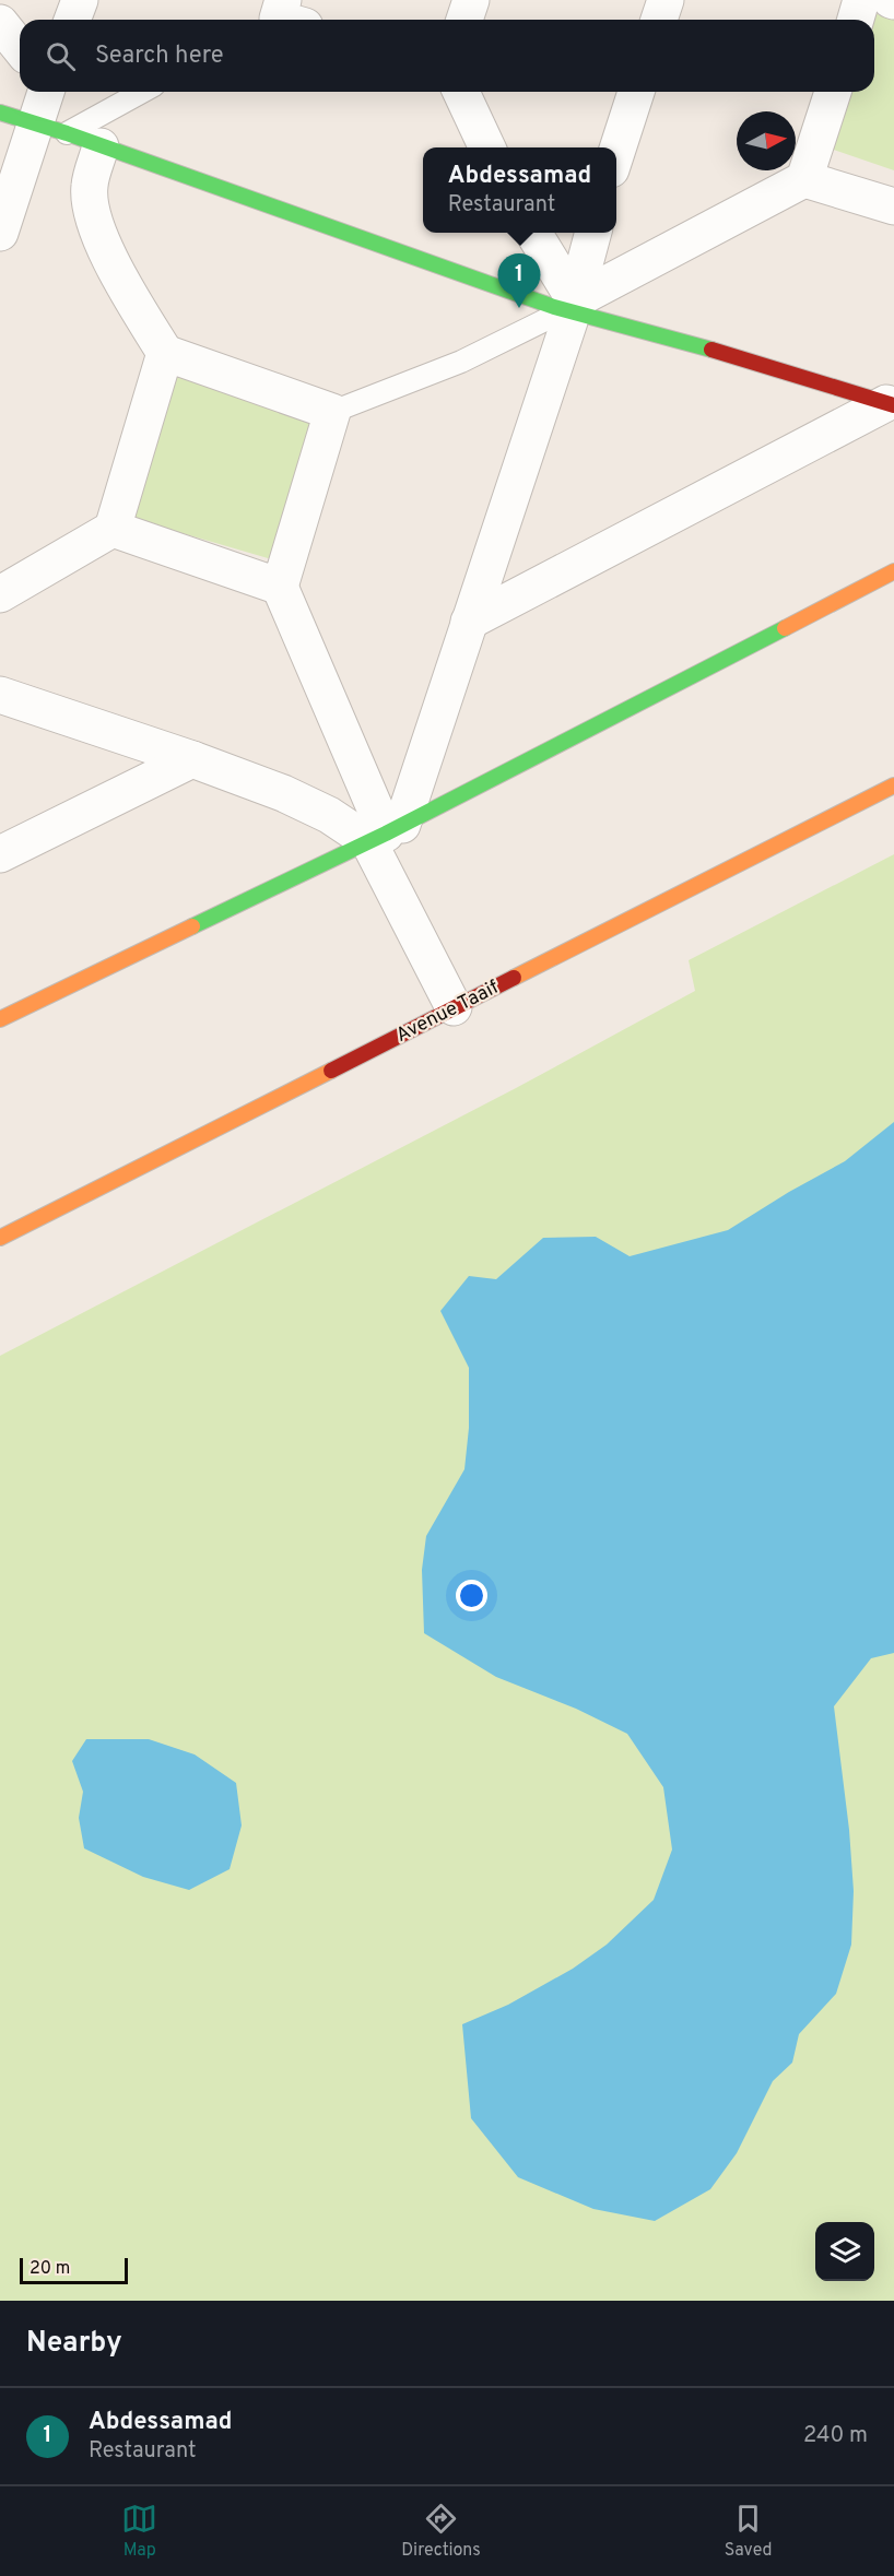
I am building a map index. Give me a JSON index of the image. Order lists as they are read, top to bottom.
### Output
{
  "streets": {
    "street": ["Avenue Taaif"]
  },
  "scale_bar": "20 m",
  "north": "right",
  "page": {
    "search": "Search here",
    "popup": ["Abdessamad", "Restaurant"],
    "pins": "1",
    "scale": "20 m",
    "heading": "Nearby",
    "list": [
      {
        "mark": "1",
        "name": "Abdessamad",
        "note": "Restaurant",
        "value": "240 m"
      }
    ],
    "nav": ["Map", "Directions", "Saved"]
  }
}
